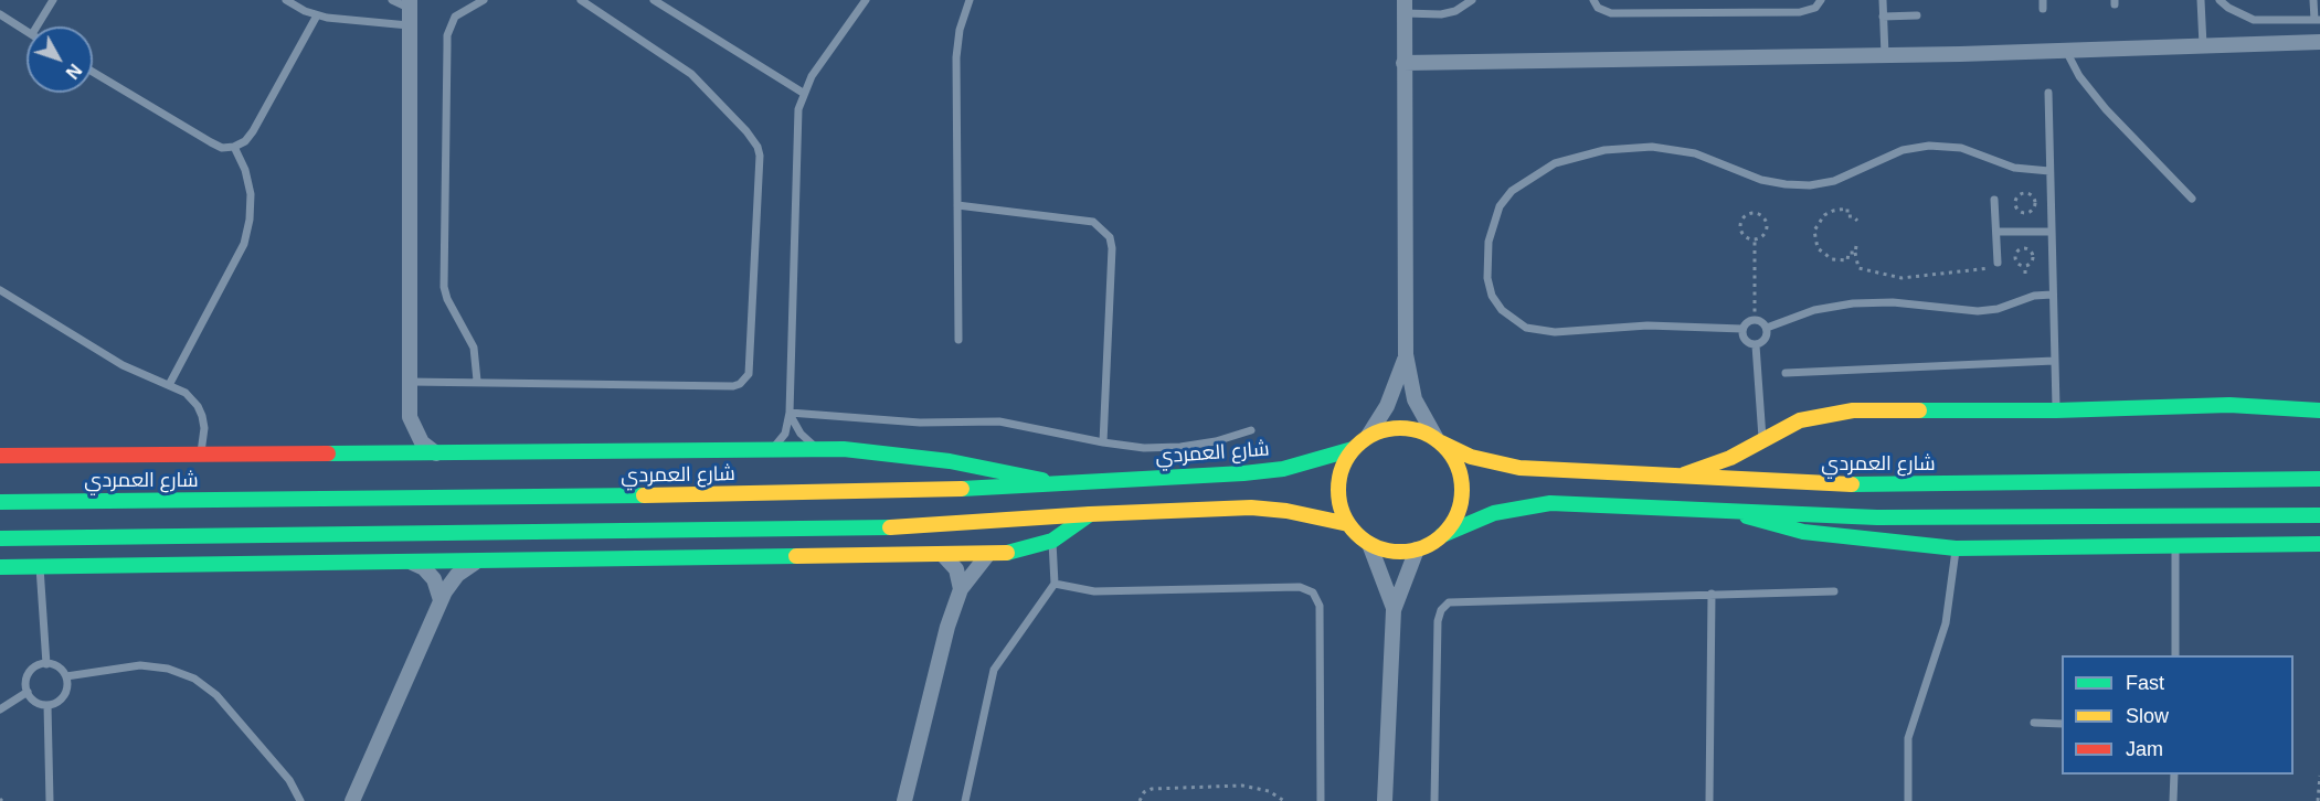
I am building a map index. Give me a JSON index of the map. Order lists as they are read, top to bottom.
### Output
{
  "streets": {
    "main road": ["شارع العمردي"]
  },
  "legend": ["Fast", "Slow", "Jam"],
  "north": "bottom right"
}
